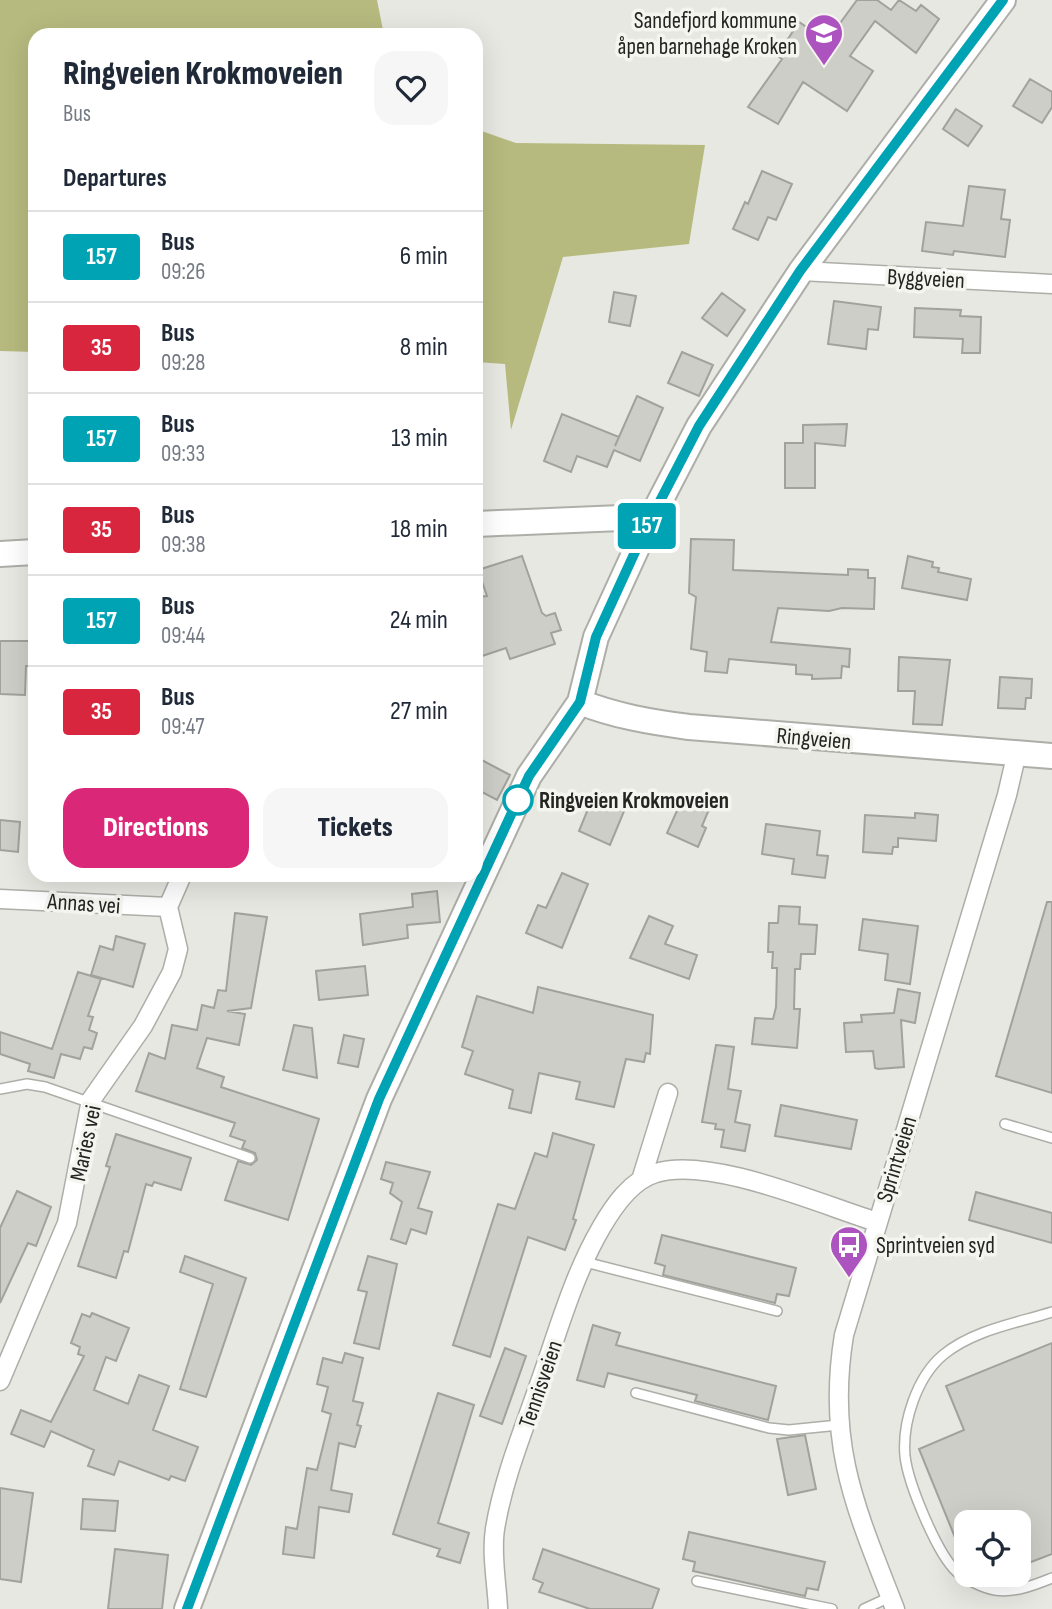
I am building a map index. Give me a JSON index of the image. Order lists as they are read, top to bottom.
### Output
{
  "streets": {
    "main road": ["Ringveien"],
    "street": [
      "Byggveien",
      "Annas vei",
      "Maries vei",
      "Sprintveien",
      "Tennisveien"
    ]
  },
  "crossings": [
    ["Ringveien", "Sprintveien"],
    ["Annas vei", "Maries vei"],
    ["Sprintveien", "Tennisveien"]
  ],
  "places": {
    "school or university": ["Sandefjord kommune åpen barnehage Kroken"],
    "other": ["Ringveien Krokmoveien"],
    "bus stop": ["Sprintveien syd"]
  },
  "lines": ["bus line 157"],
  "page": {
    "on_map": "157",
    "heading": [
      ["Ringveien Krokmoveien", "Bus"],
      "Departures"
    ],
    "list": [
      {
        "mark": "157",
        "name": "Bus",
        "note": "09:26",
        "value": "6 min"
      },
      {
        "mark": "35",
        "name": "Bus",
        "note": "09:28",
        "value": "8 min"
      },
      {
        "mark": "157",
        "name": "Bus",
        "note": "09:33",
        "value": "13 min"
      },
      {
        "mark": "35",
        "name": "Bus",
        "note": "09:38",
        "value": "18 min"
      },
      {
        "mark": "157",
        "name": "Bus",
        "note": "09:44",
        "value": "24 min"
      },
      {
        "mark": "35",
        "name": "Bus",
        "note": "09:47",
        "value": "27 min"
      }
    ],
    "buttons": ["Directions", "Tickets"]
  }
}
